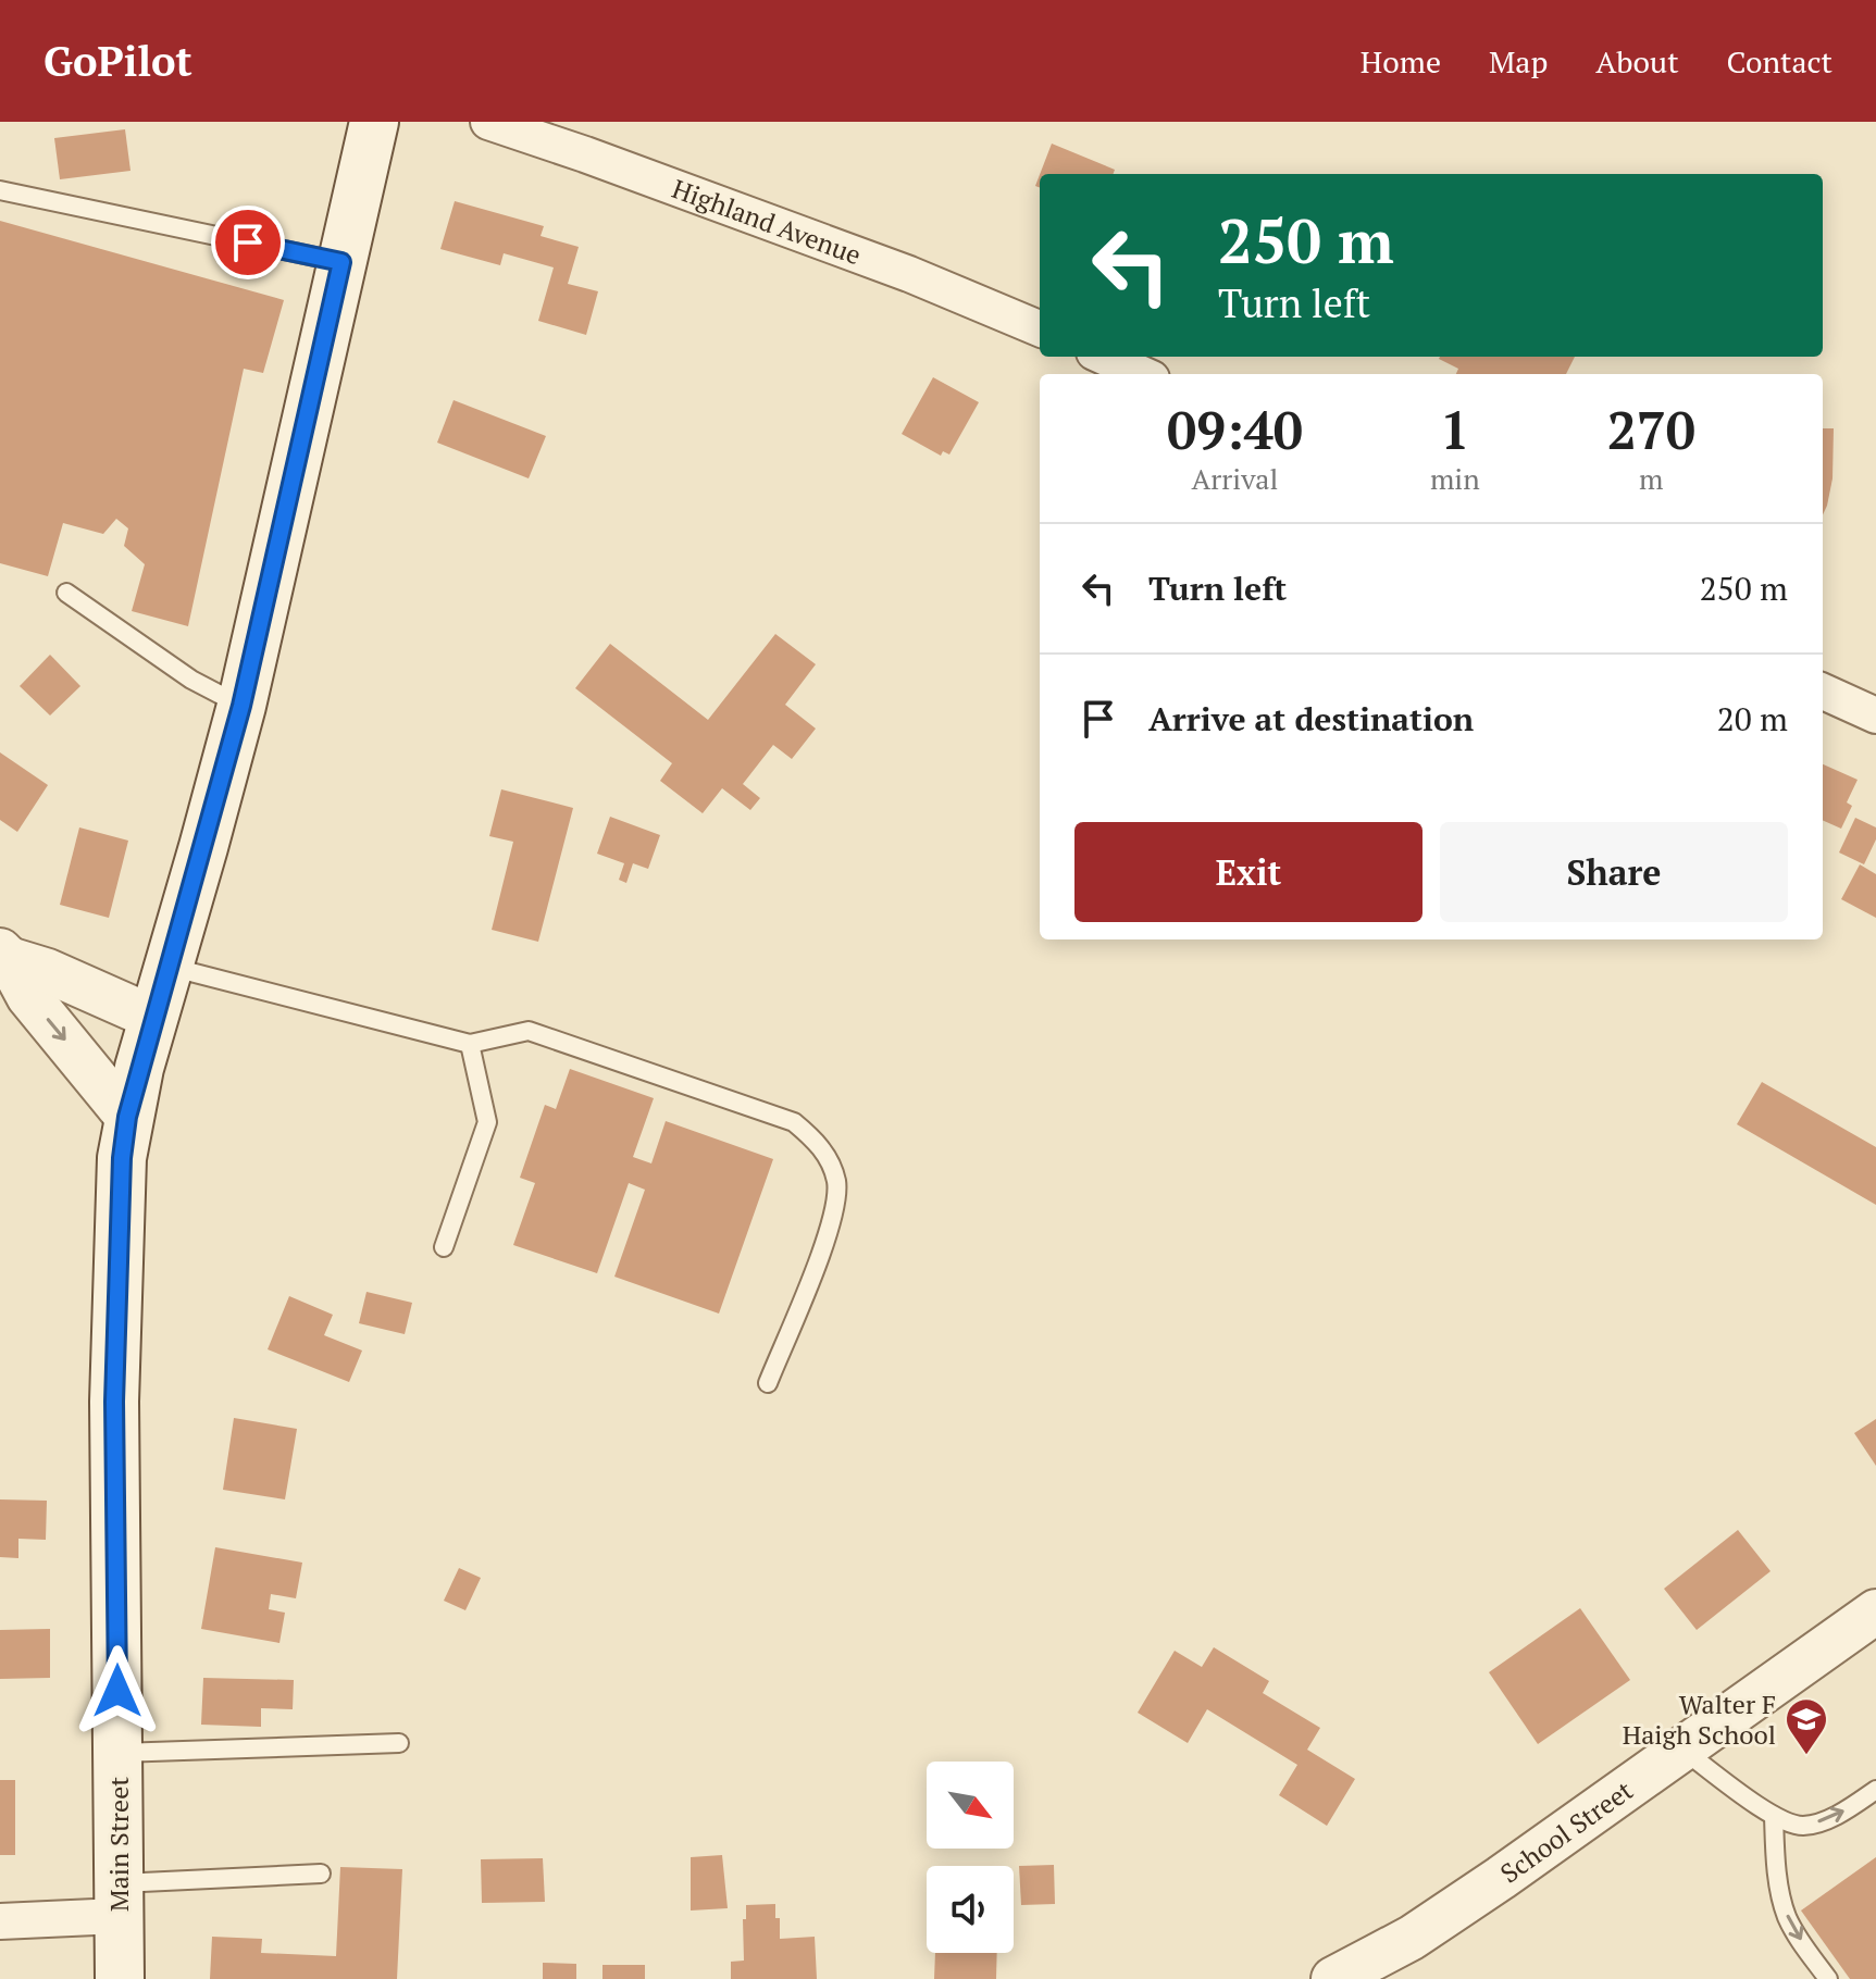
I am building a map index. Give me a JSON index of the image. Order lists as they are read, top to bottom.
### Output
{
  "streets": {
    "main road": ["Main Street"],
    "street": ["Highland Avenue", "School Street"]
  },
  "places": {
    "school or university": ["Walter F Haigh School"]
  },
  "north": "bottom right",
  "page": {
    "header": "GoPilot",
    "nav": [
      "Home",
      "Map",
      "About",
      "Contact"
    ],
    "turn": ["250 m", "Turn left"],
    "eta": [
      "09:40",
      "Arrival",
      "1",
      "min",
      "270",
      "m"
    ],
    "list": [
      {
        "name": "Turn left",
        "value": "250 m"
      },
      {
        "name": "Arrive at destination",
        "value": "20 m"
      }
    ],
    "buttons": ["Exit", "Share"]
  }
}
